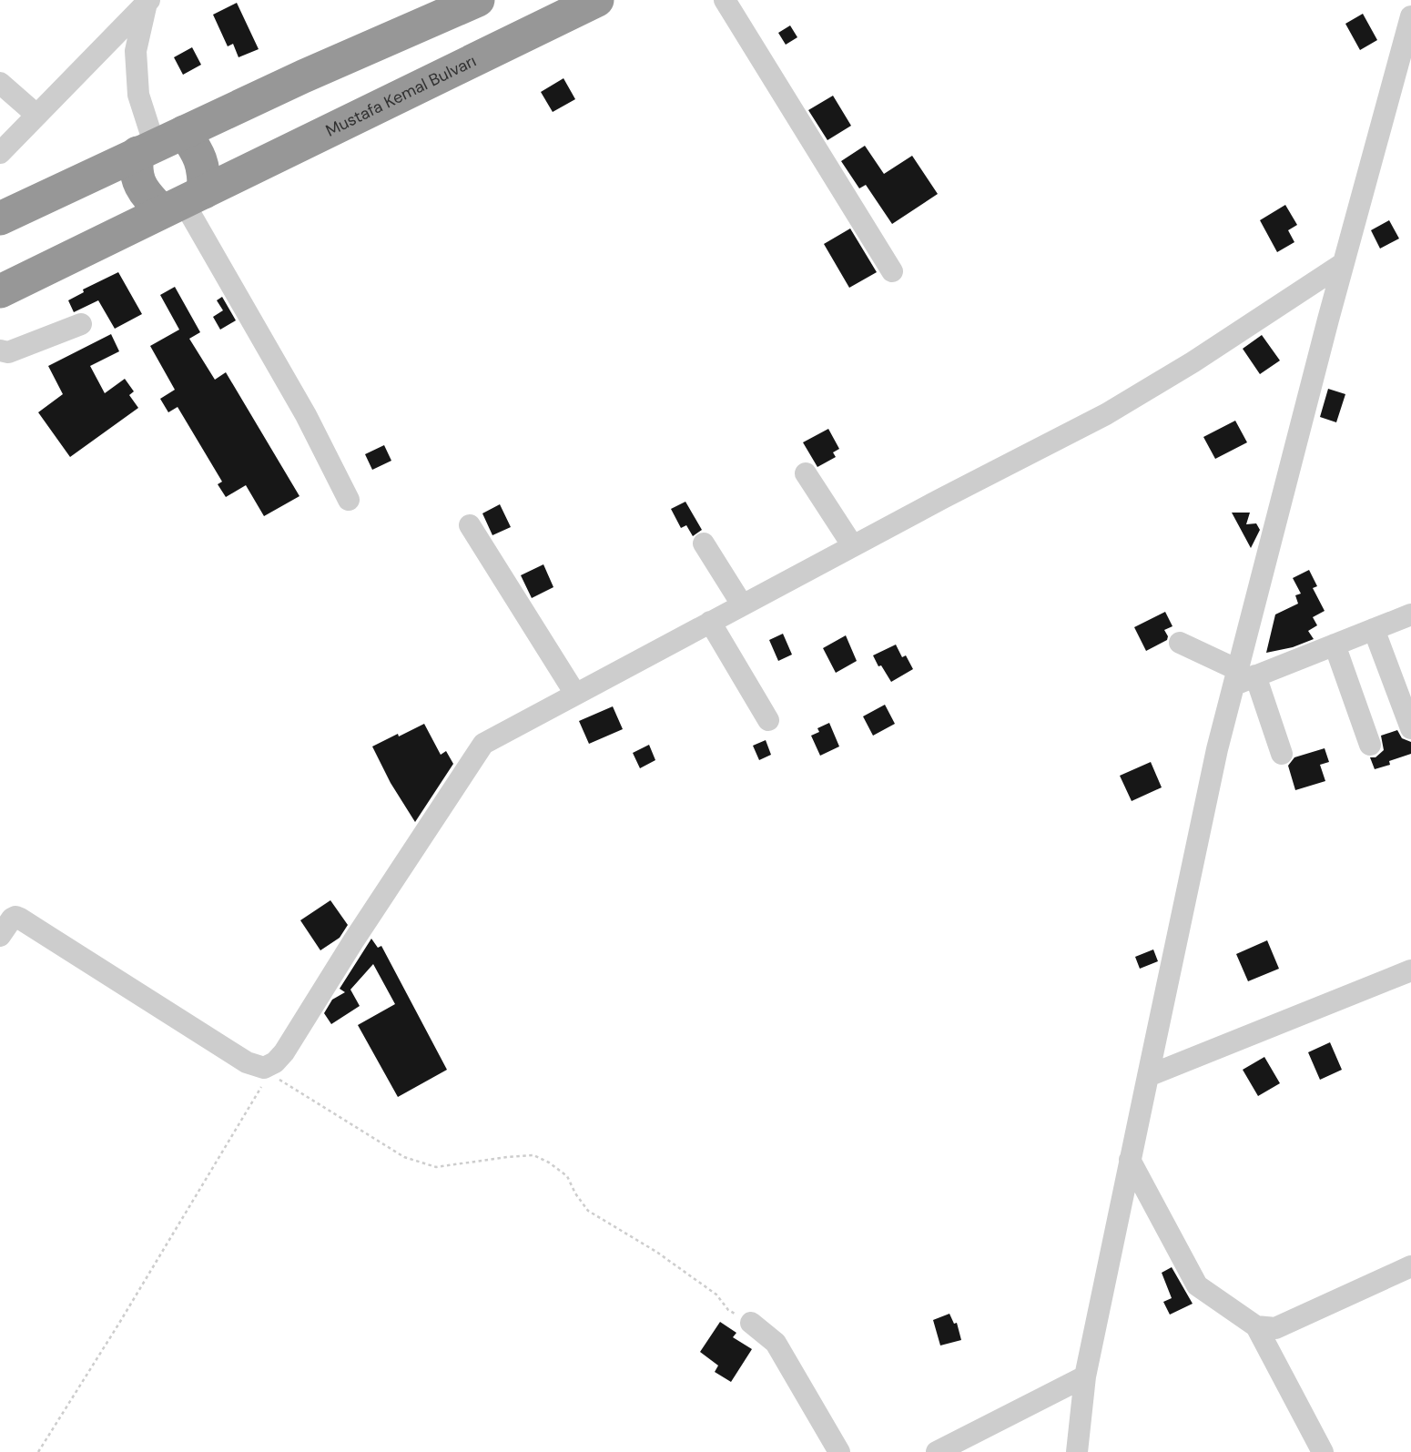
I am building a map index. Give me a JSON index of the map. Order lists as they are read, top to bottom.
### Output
{
  "streets": {
    "highway": ["Mustafa Kemal Bulvarı"]
  }
}
